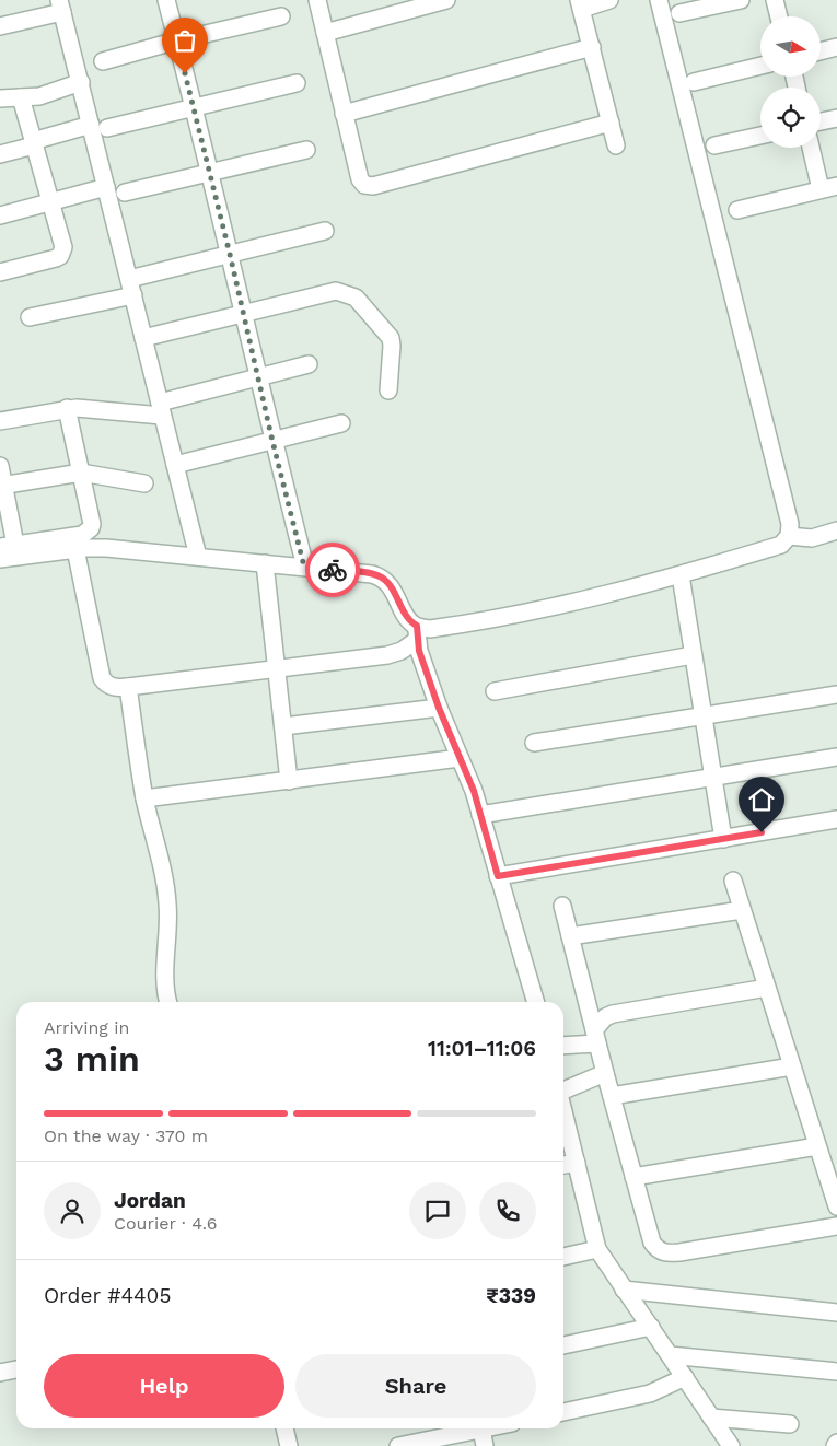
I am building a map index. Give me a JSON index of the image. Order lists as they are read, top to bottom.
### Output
{
  "north": "right",
  "page": {
    "heading": ["3 min", "Arriving in", "11:01–11:06"],
    "panel": [
      "Jordan",
      "Courier · 4.6",
      "Order #4405",
      "₹339"
    ],
    "bar": "On the way · 370 m",
    "buttons": ["Help", "Share"]
  }
}
